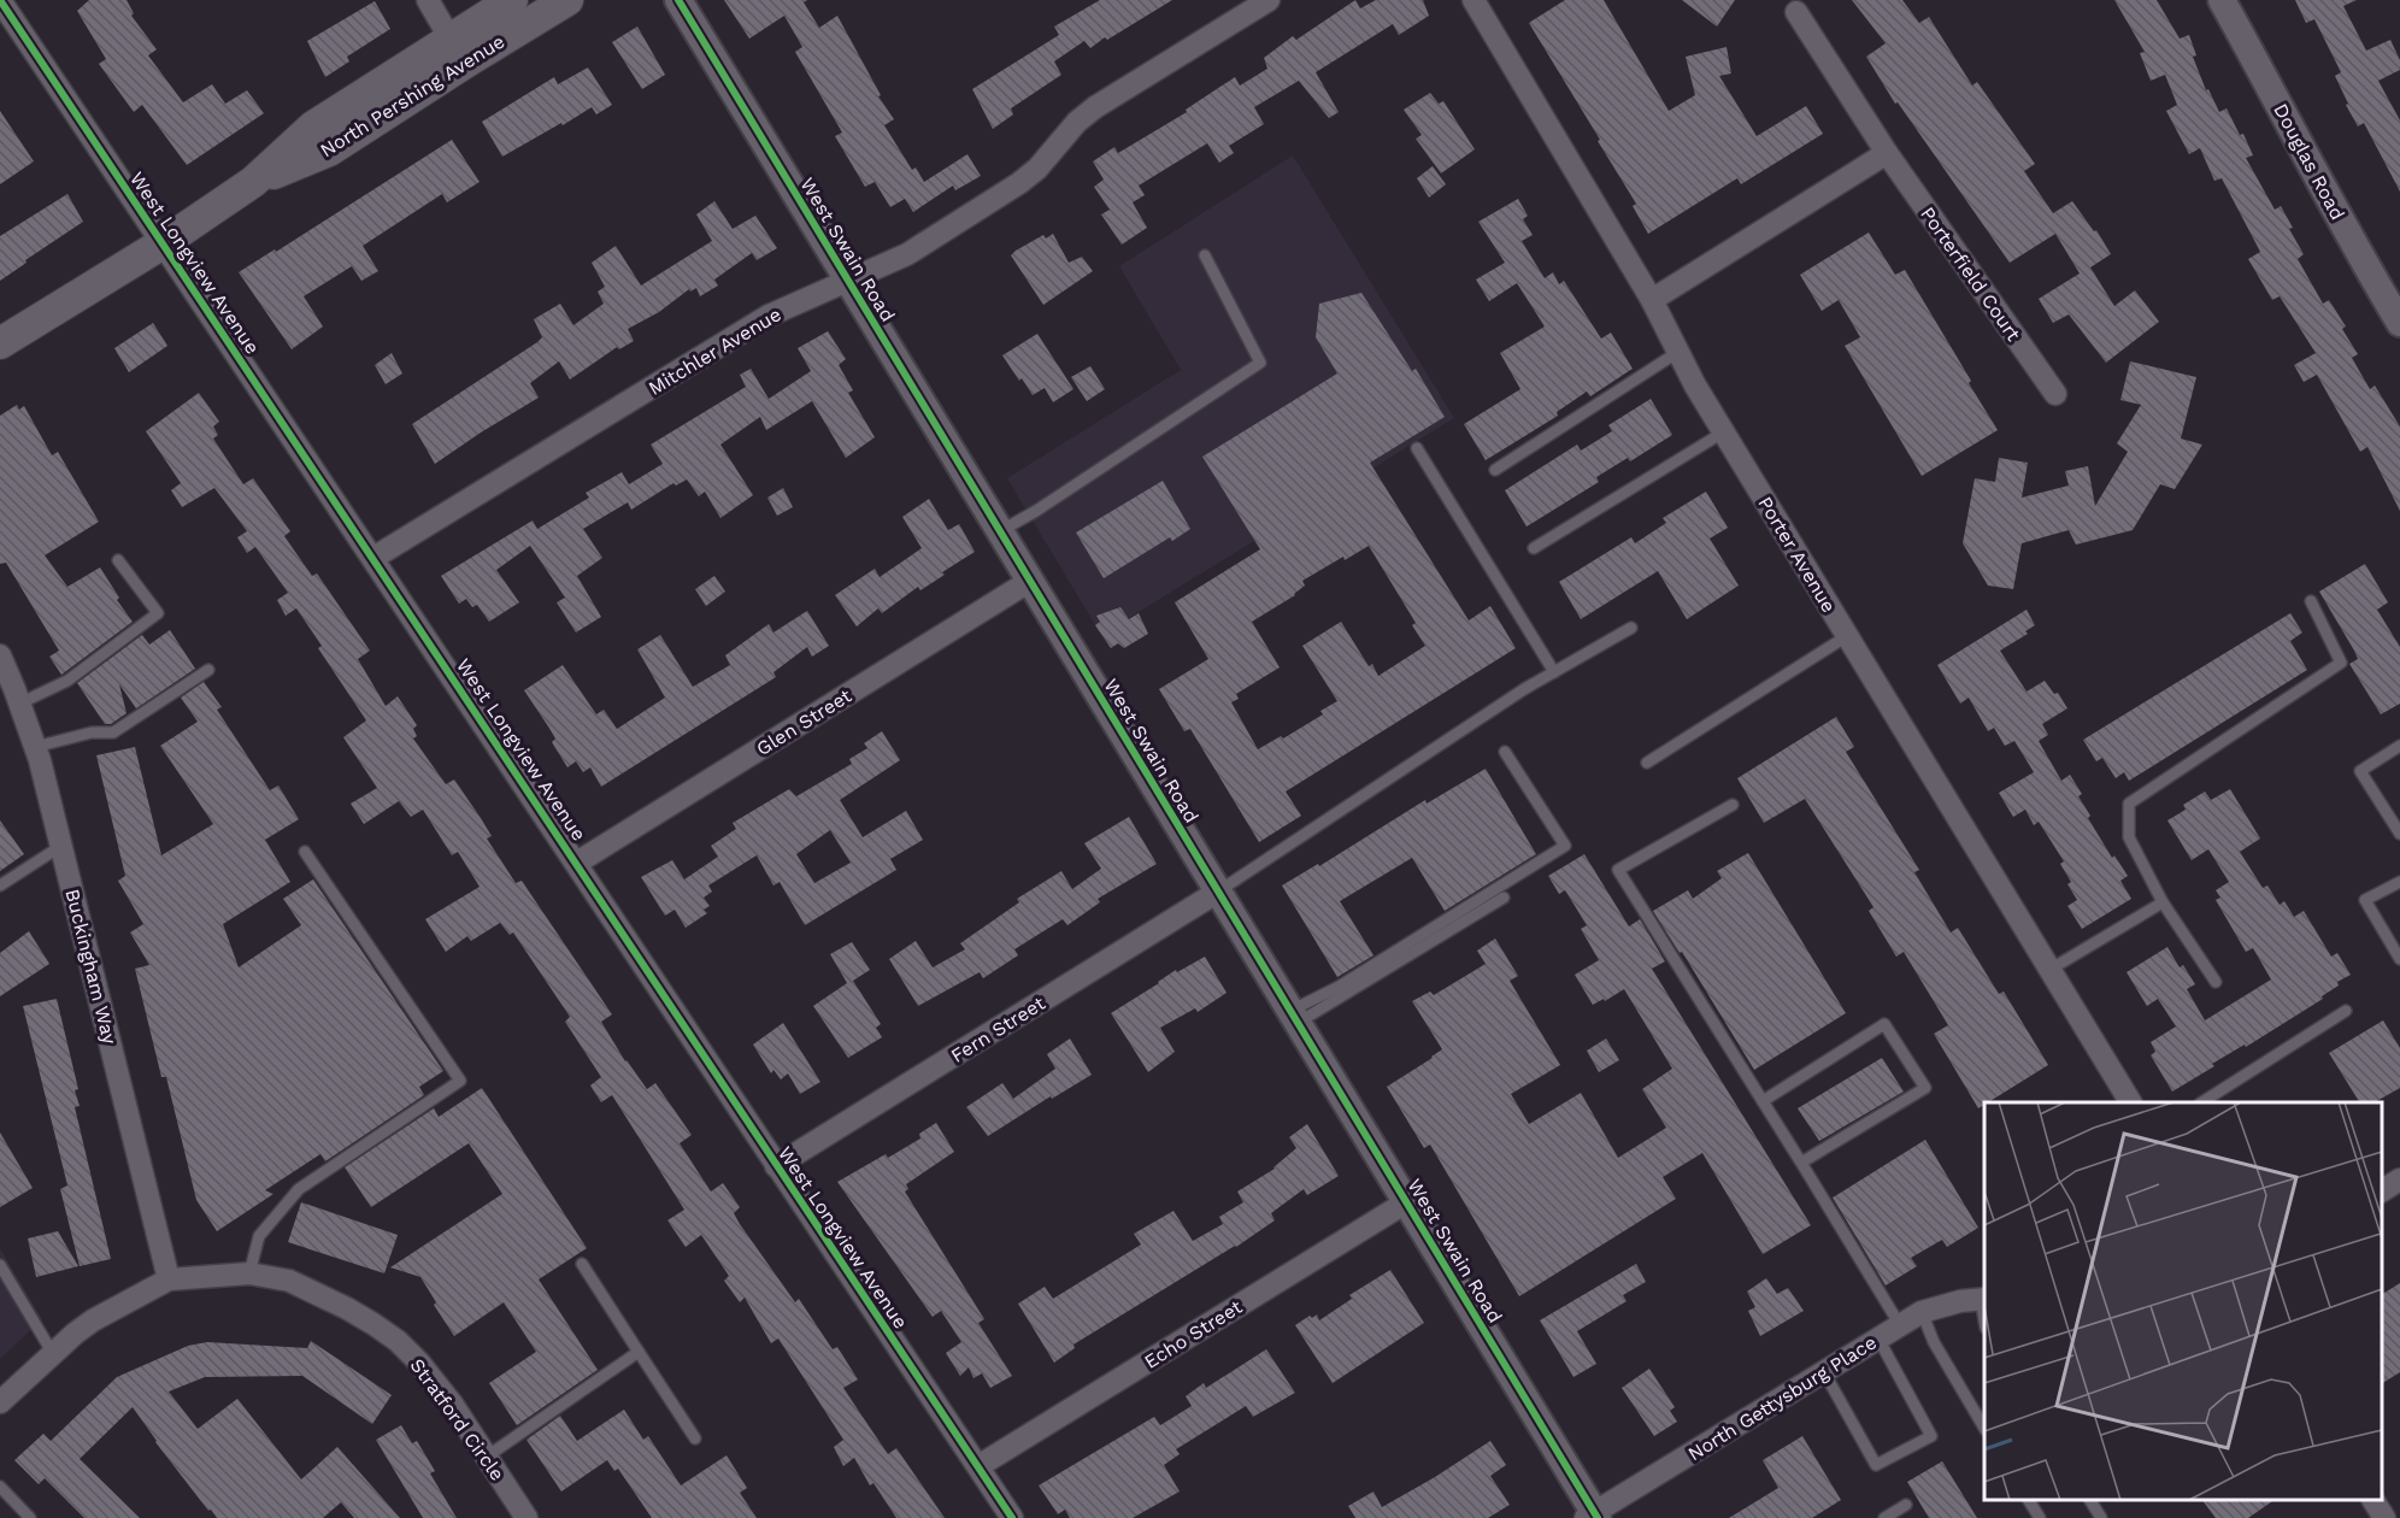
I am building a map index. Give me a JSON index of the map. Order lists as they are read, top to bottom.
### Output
{
  "streets": {
    "main road": ["North Pershing Avenue"],
    "street": [
      "Douglas Road",
      "West Swain Road",
      "West Longview Avenue",
      "Porterfield Court",
      "Mitchler Avenue",
      "Porter Avenue",
      "Glen Street",
      "Buckingham Way",
      "Fern Street",
      "Echo Street",
      "North Gettysburg Place",
      "Stratford Circle"
    ]
  },
  "crossings": [
    ["North Pershing Avenue", "West Longview Avenue"],
    ["West Swain Road", "Mitchler Avenue"],
    ["West Swain Road", "Glen Street"],
    ["West Swain Road", "Fern Street"],
    ["West Swain Road", "Echo Street"],
    ["West Swain Road", "North Gettysburg Place"],
    ["West Longview Avenue", "Mitchler Avenue"],
    ["West Longview Avenue", "Glen Street"],
    ["West Longview Avenue", "Fern Street"],
    ["West Longview Avenue", "Echo Street"],
    ["Buckingham Way", "Stratford Circle"]
  ]
}
